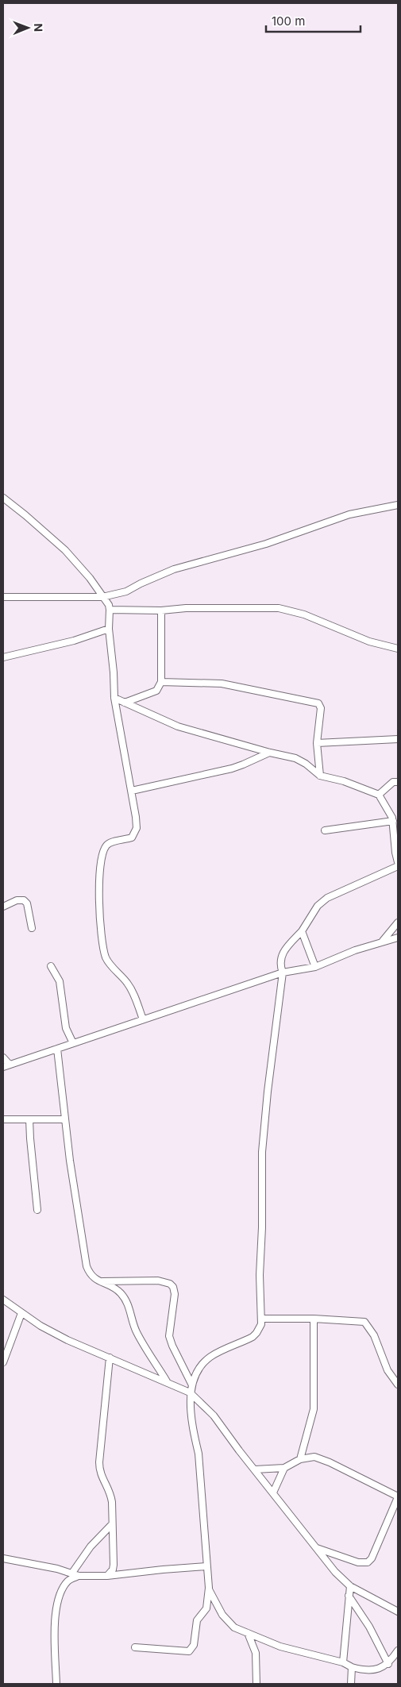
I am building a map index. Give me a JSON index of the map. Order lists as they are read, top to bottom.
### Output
{
  "scale_bar": "100 m",
  "north": "right"
}
